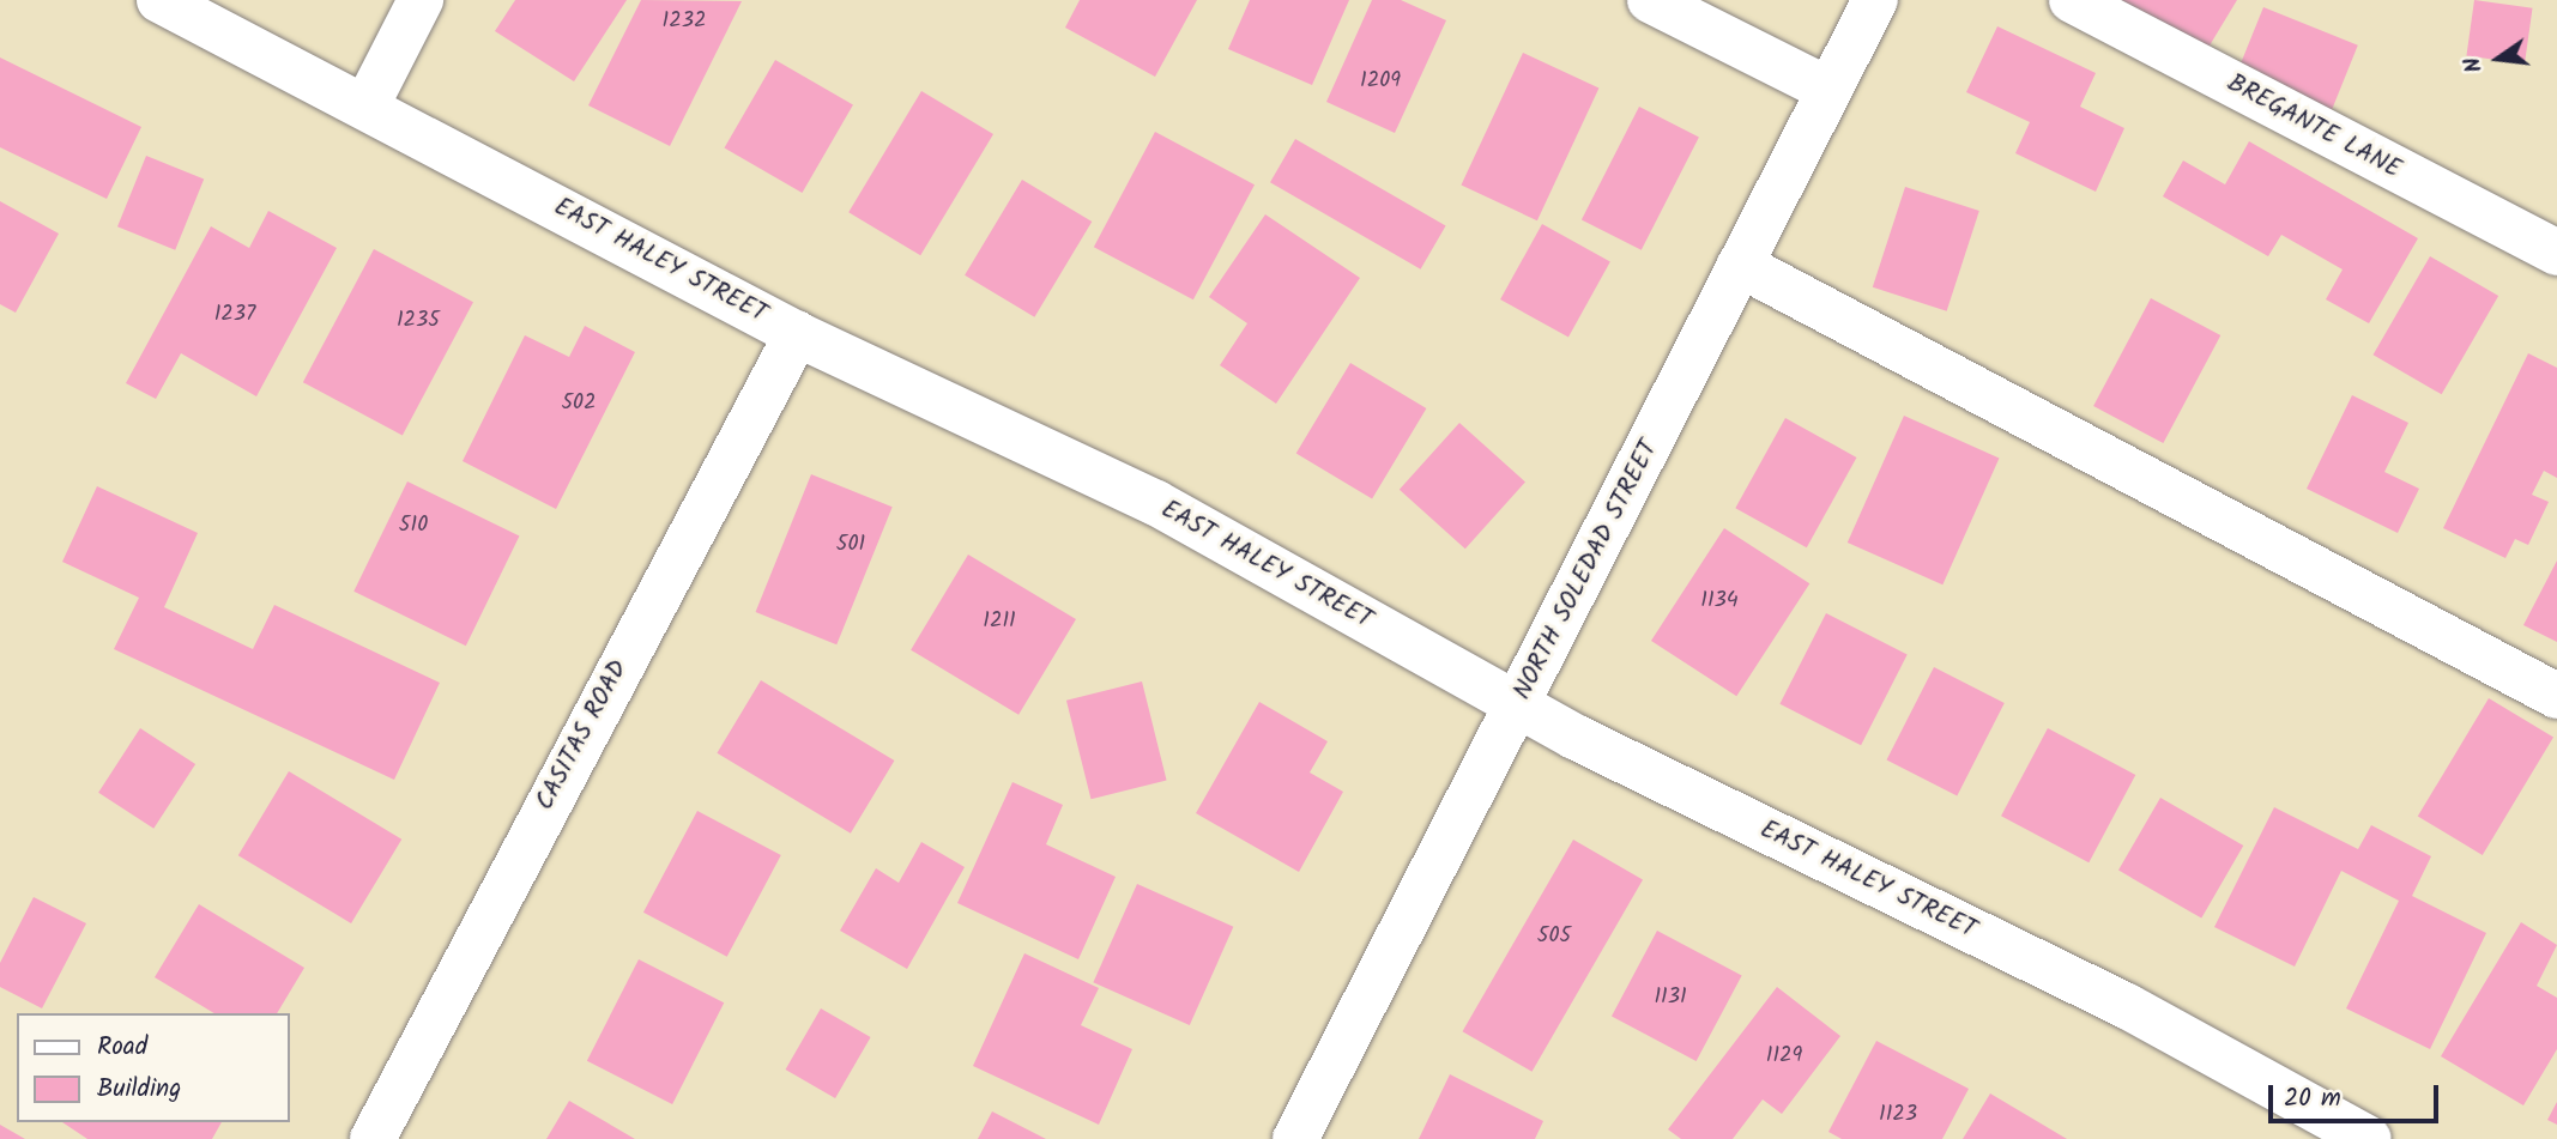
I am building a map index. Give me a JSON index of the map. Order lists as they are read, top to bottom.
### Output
{
  "streets": {
    "street": [
      "BREGANTE LANE",
      "EAST HALEY STREET",
      "NORTH SOLEDAD STREET",
      "CASITAS ROAD"
    ]
  },
  "crossings": [
    ["EAST HALEY STREET", "NORTH SOLEDAD STREET"],
    ["EAST HALEY STREET", "CASITAS ROAD"]
  ],
  "house_numbers": [
    "1232",
    "1209",
    "1237",
    "1235",
    "502",
    "510",
    "501",
    "1134",
    "1211",
    "505",
    "1131",
    "1129",
    "1123"
  ],
  "legend": ["Road", "Building"],
  "scale_bar": "20 m",
  "north": "left"
}
